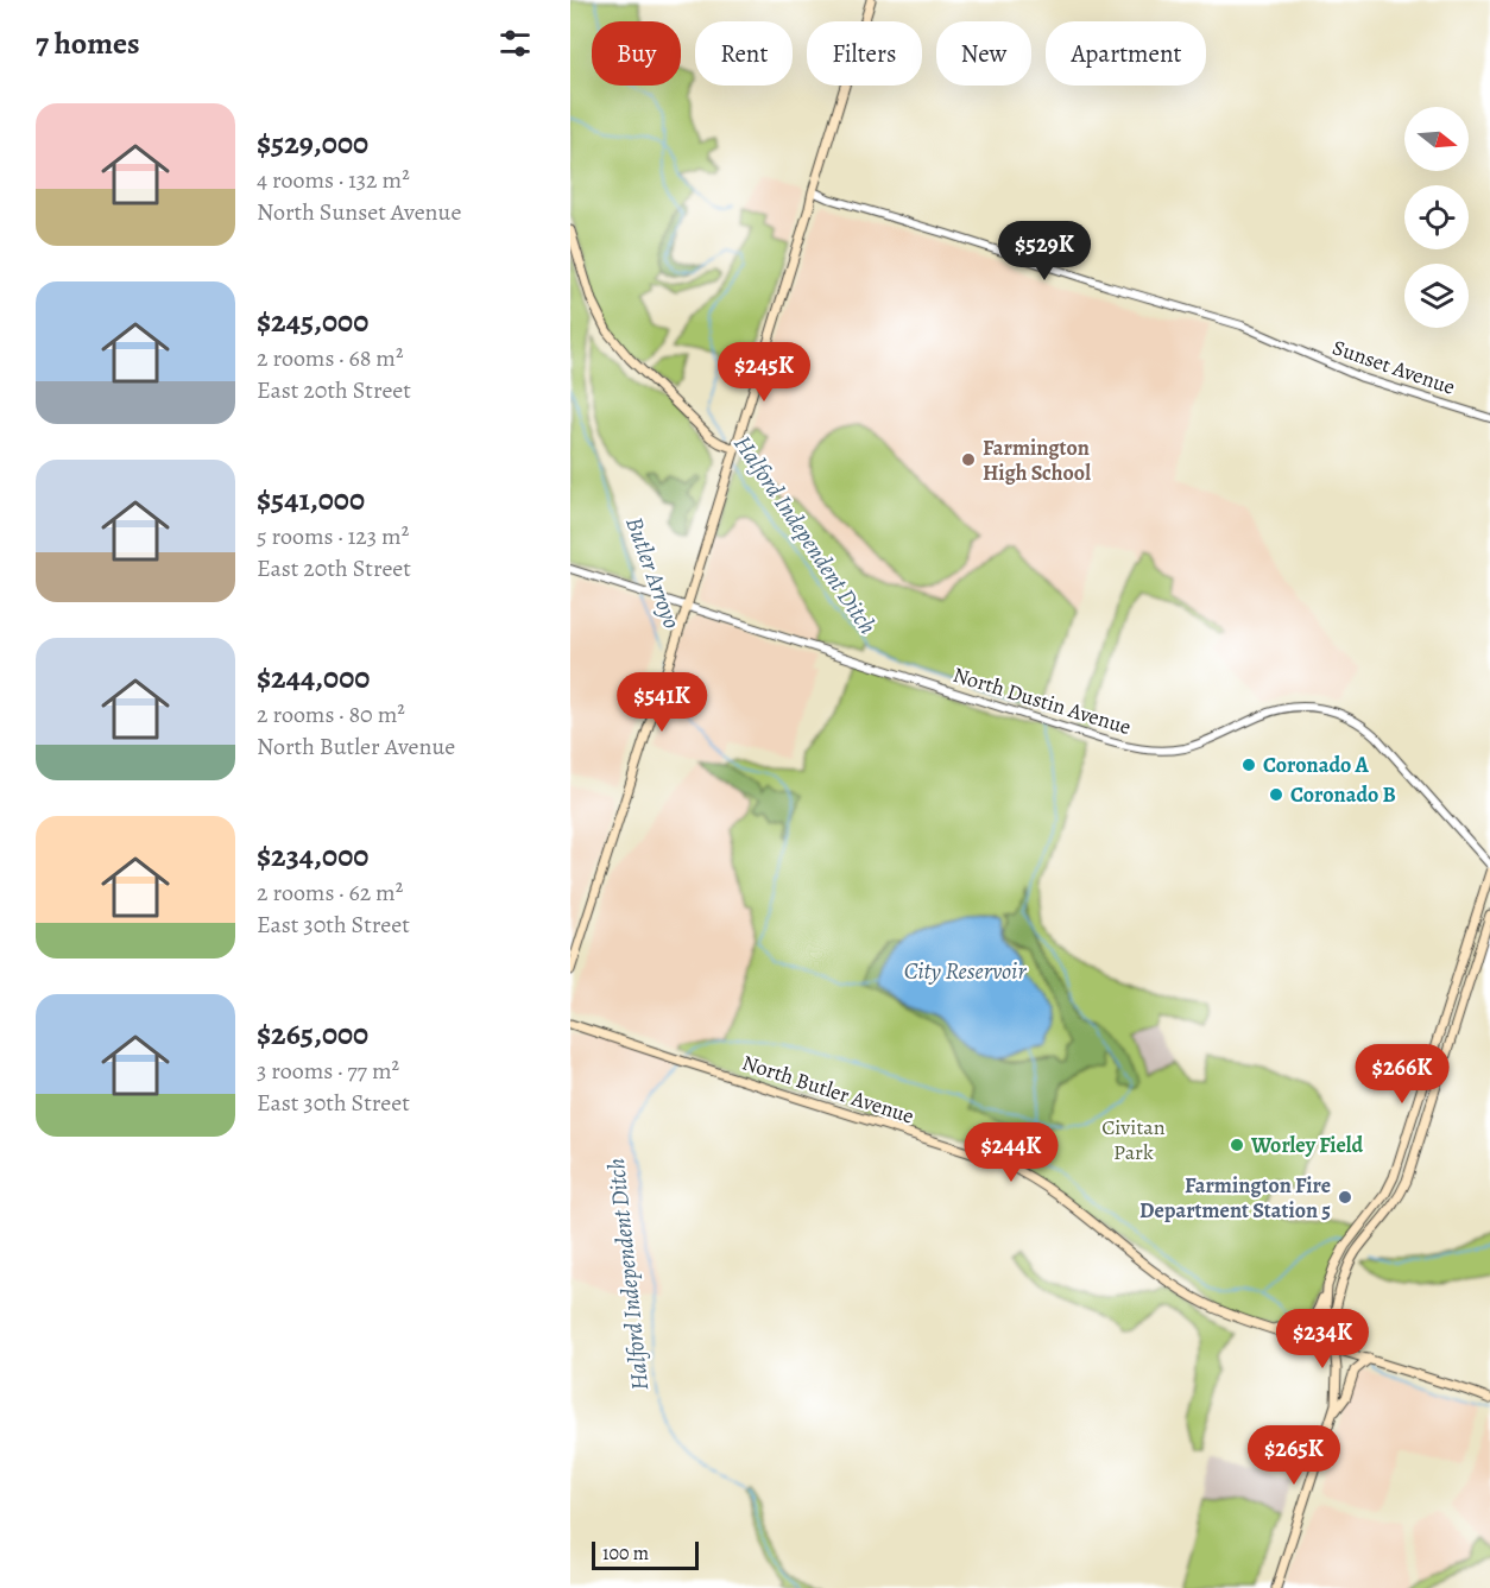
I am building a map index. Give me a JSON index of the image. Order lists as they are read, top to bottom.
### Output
{
  "streets": {
    "main road": ["North Butler Avenue"],
    "street": ["Sunset Avenue", "North Dustin Avenue"]
  },
  "water": ["Halford Independent Ditch", "Butler Arroyo", "City Reservoir"],
  "parks": ["Civitan Park"],
  "places": [
    "Farmington High School",
    "Coronado A",
    "Coronado B",
    "Worley Field",
    "Farmington Fire Department Station 5"
  ],
  "scale_bar": "100 m",
  "north": "right",
  "page": {
    "heading": "7 homes",
    "chip": [
      "Buy",
      "Rent",
      "Filters",
      "New",
      "Apartment"
    ],
    "list": [
      {
        "name": "$529,000",
        "note": "4 rooms · 132 m² · North Sunset Avenue"
      },
      {
        "name": "$245,000",
        "note": "2 rooms · 68 m² · East 20th Street"
      },
      {
        "name": "$541,000",
        "note": "5 rooms · 123 m² · East 20th Street"
      },
      {
        "name": "$244,000",
        "note": "2 rooms · 80 m² · North Butler Avenue"
      },
      {
        "name": "$234,000",
        "note": "2 rooms · 62 m² · East 30th Street"
      },
      {
        "name": "$265,000",
        "note": "3 rooms · 77 m² · East 30th Street"
      }
    ],
    "price": [
      "$529K",
      "$245K",
      "$541K",
      "$266K",
      "$244K",
      "$234K",
      "$265K"
    ],
    "scale": "100 m"
  }
}
